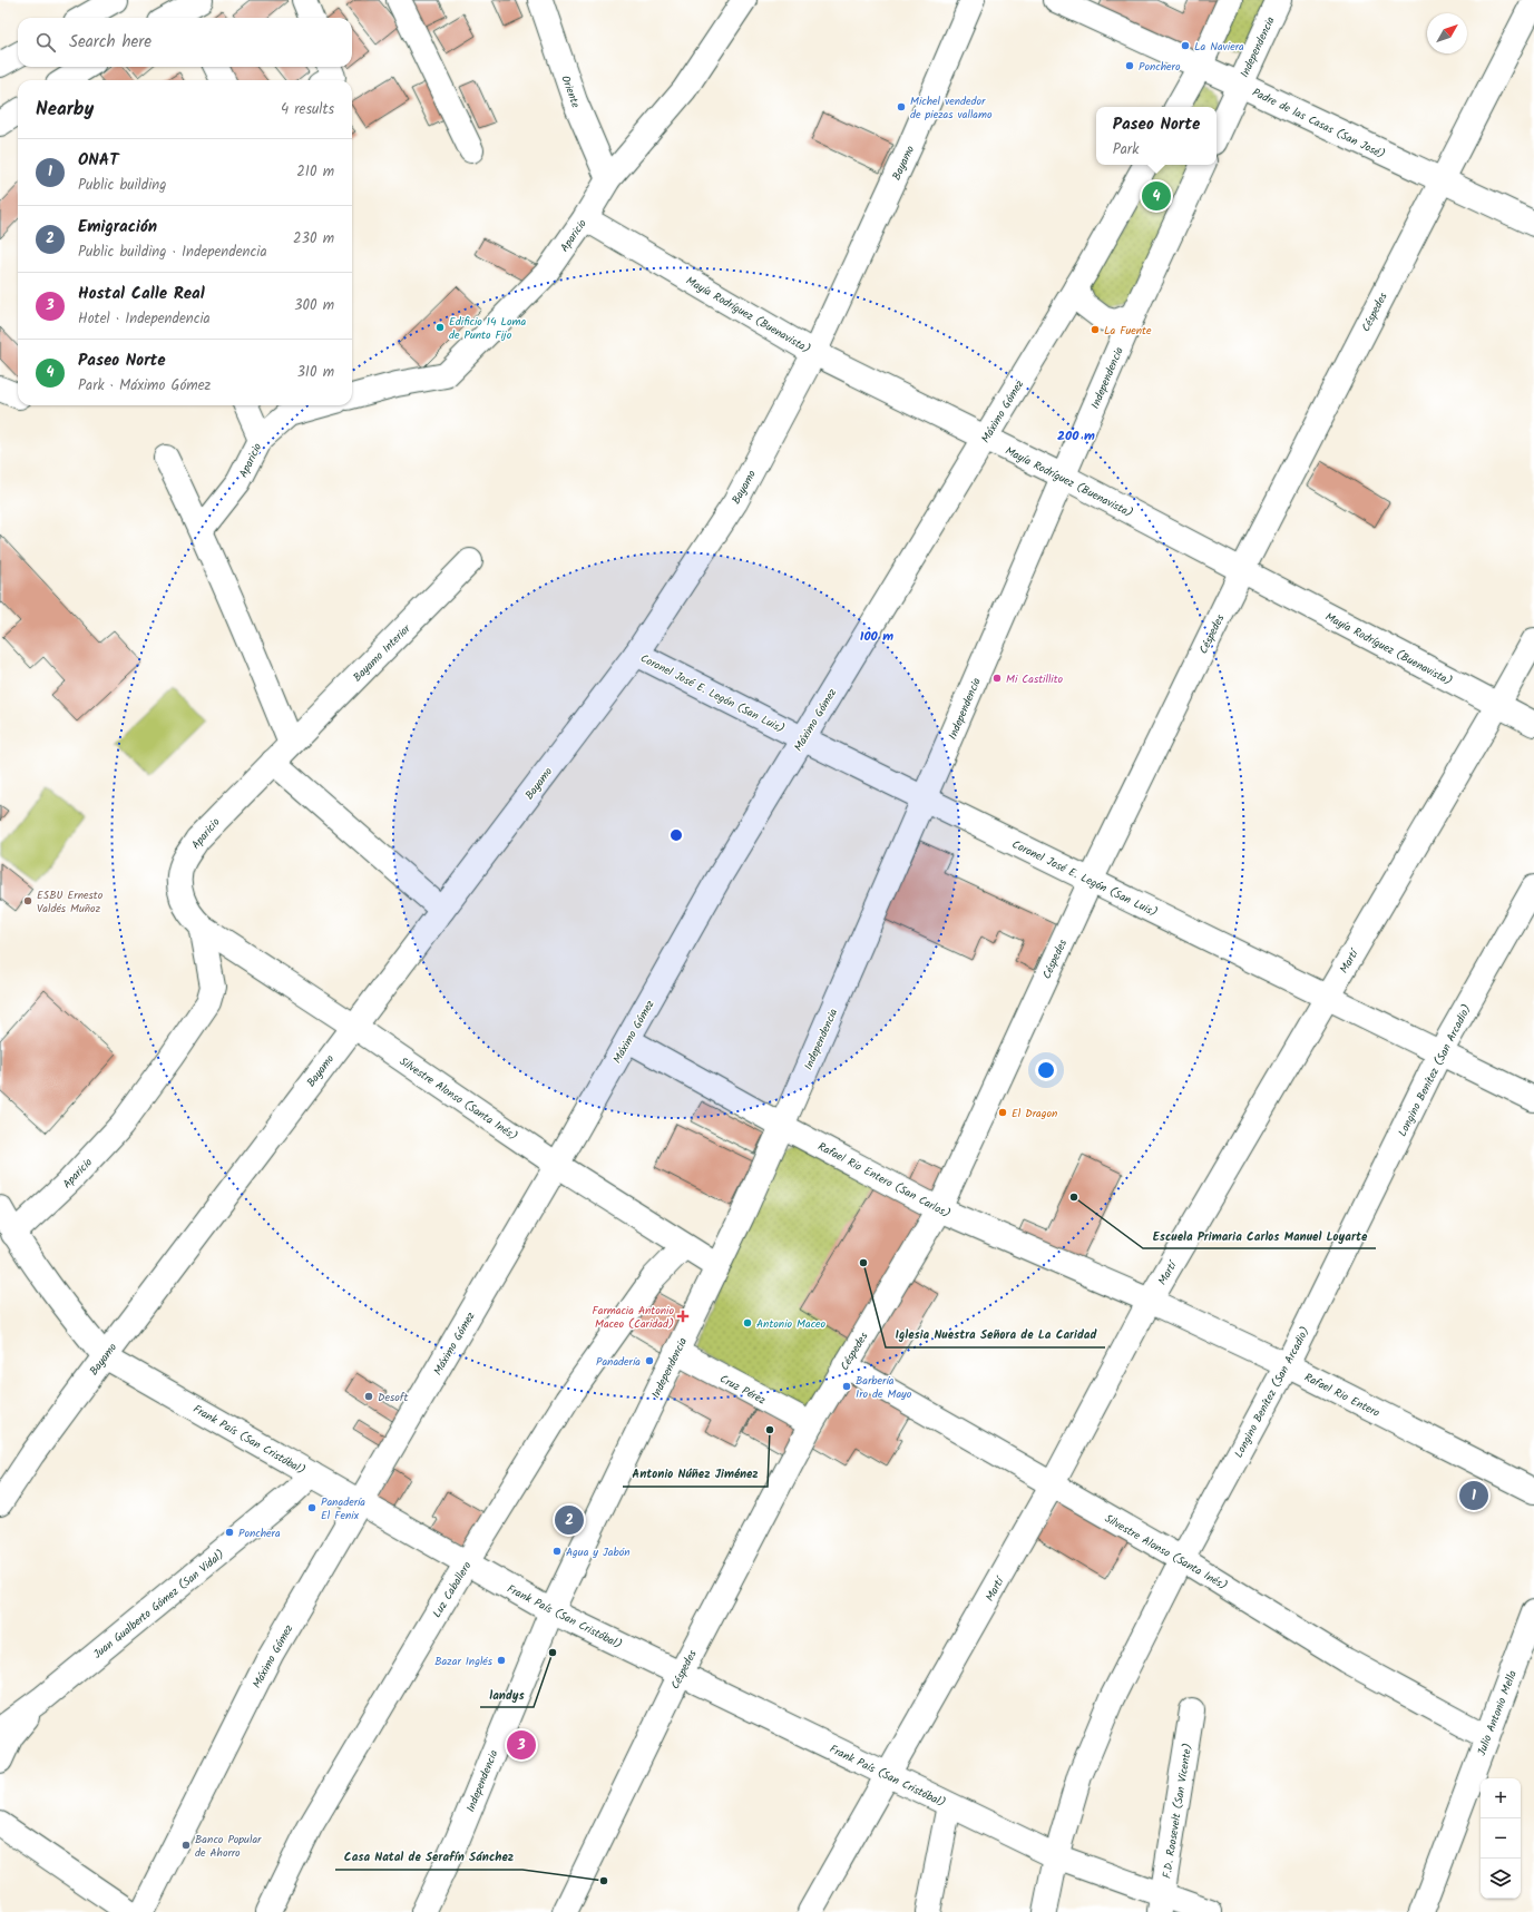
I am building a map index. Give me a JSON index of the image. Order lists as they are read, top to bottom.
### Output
{
  "streets": {
    "street": [
      "Independencia",
      "Oriente",
      "Padre de las Casas (San José)",
      "Bayamo",
      "Aparicio",
      "Céspedes",
      "Mayía Rodríguez (Buenavista)",
      "Máximo Gómez",
      "Bayamo Interior",
      "Coronel José E. Legón (San Luis)",
      "Martí",
      "Longino Benítez (San Arcadio)",
      "Silvestre Alonso (Santa Inés)",
      "Rafael Rio Entero (San Carlos)",
      "Cruz Pérez",
      "Rafael Rio Entero",
      "Frank País (San Cristóbal)",
      "Luz Caballero",
      "Juan Gualberto Gómez (San Vidal)",
      "Julio Antonio Mella",
      "F.D. Roosevelt (San Vicente)"
    ]
  },
  "crossings": [
    ["Independencia", "Padre de las Casas (San José)"],
    ["Independencia", "Mayía Rodríguez (Buenavista)"],
    ["Independencia", "Coronel José E. Legón (San Luis)"],
    ["Independencia", "Silvestre Alonso (Santa Inés)"],
    ["Independencia", "Rafael Rio Entero (San Carlos)"],
    ["Independencia", "Cruz Pérez"],
    ["Independencia", "Frank País (San Cristóbal)"],
    ["Independencia", "Luz Caballero"],
    ["Oriente", "Aparicio"],
    ["Padre de las Casas (San José)", "Céspedes"],
    ["Bayamo", "Mayía Rodríguez (Buenavista)"],
    ["Bayamo", "Coronel José E. Legón (San Luis)"],
    ["Bayamo", "Silvestre Alonso (Santa Inés)"],
    ["Bayamo", "Frank País (San Cristóbal)"],
    ["Aparicio", "Mayía Rodríguez (Buenavista)"],
    ["Aparicio", "Bayamo Interior"],
    ["Aparicio", "Silvestre Alonso (Santa Inés)"],
    ["Aparicio", "Frank País (San Cristóbal)"],
    ["Céspedes", "Mayía Rodríguez (Buenavista)"],
    ["Céspedes", "Coronel José E. Legón (San Luis)"],
    ["Céspedes", "Silvestre Alonso (Santa Inés)"],
    ["Céspedes", "Rafael Rio Entero (San Carlos)"],
    ["Céspedes", "Cruz Pérez"],
    ["Céspedes", "Frank País (San Cristóbal)"],
    ["Mayía Rodríguez (Buenavista)", "Máximo Gómez"],
    ["Mayía Rodríguez (Buenavista)", "Martí"],
    ["Máximo Gómez", "Coronel José E. Legón (San Luis)"],
    ["Máximo Gómez", "Silvestre Alonso (Santa Inés)"],
    ["Máximo Gómez", "Rafael Rio Entero (San Carlos)"],
    ["Máximo Gómez", "Frank País (San Cristóbal)"],
    ["Coronel José E. Legón (San Luis)", "Martí"],
    ["Coronel José E. Legón (San Luis)", "Longino Benítez (San Arcadio)"],
    ["Martí", "Silvestre Alonso (Santa Inés)"],
    ["Martí", "Rafael Rio Entero (San Carlos)"],
    ["Martí", "Rafael Rio Entero"],
    ["Martí", "Frank País (San Cristóbal)"],
    ["Longino Benítez (San Arcadio)", "Silvestre Alonso (Santa Inés)"],
    ["Longino Benítez (San Arcadio)", "Rafael Rio Entero"],
    ["Longino Benítez (San Arcadio)", "Frank País (San Cristóbal)"],
    ["Silvestre Alonso (Santa Inés)", "Luz Caballero"],
    ["Silvestre Alonso (Santa Inés)", "Julio Antonio Mella"],
    ["Rafael Rio Entero (San Carlos)", "Rafael Rio Entero"],
    ["Frank País (San Cristóbal)", "Luz Caballero"],
    ["Frank País (San Cristóbal)", "Juan Gualberto Gómez (San Vidal)"],
    ["Frank País (San Cristóbal)", "F.D. Roosevelt (San Vicente)"]
  ],
  "places": {
    "other": [
      "La Naviera",
      "Ponchero",
      "Michel vendedor de piezas vallamo",
      "Edificio 14 Loma de Punto Fijo",
      "La Fuente",
      "Mi Castillito",
      "ESBU Ernesto Valdés Muñoz",
      "El Dragon",
      "Escuela Primaria Carlos Manuel Loyarte",
      "Iglesia Nuestra Señora de La Caridad",
      "Antonio Maceo",
      "Panadería",
      "Barbería 1ro de Mayo",
      "Desoft",
      "Antonio Núñez Jiménez",
      "Panadería El Fenix",
      "Ponchera",
      "Agua y Jabón",
      "landys",
      "Bazar Inglés",
      "Banco Popular de Ahorro",
      "Casa Natal de Serafín Sánchez"
    ],
    "health": ["Farmacia Antonio Maceo (Caridad)"]
  },
  "north": "top right",
  "page": {
    "search": "Search here",
    "heading": ["Nearby", "4 results"],
    "popup": ["Paseo Norte", "Park"],
    "list": [
      {
        "mark": "1",
        "name": "ONAT",
        "note": "Public building",
        "value": "210 m"
      },
      {
        "mark": "2",
        "name": "Emigración",
        "note": "Public building · Independencia",
        "value": "230 m"
      },
      {
        "mark": "3",
        "name": "Hostal Calle Real",
        "note": "Hotel · Independencia",
        "value": "300 m"
      },
      {
        "mark": "4",
        "name": "Paseo Norte",
        "note": "Park · Máximo Gómez",
        "value": "310 m"
      }
    ],
    "pins": [
      "4",
      "1",
      "2",
      "3"
    ],
    "map_buttons": ["+", "−"]
  },
  "rings": ["200 m", "100 m"]
}
